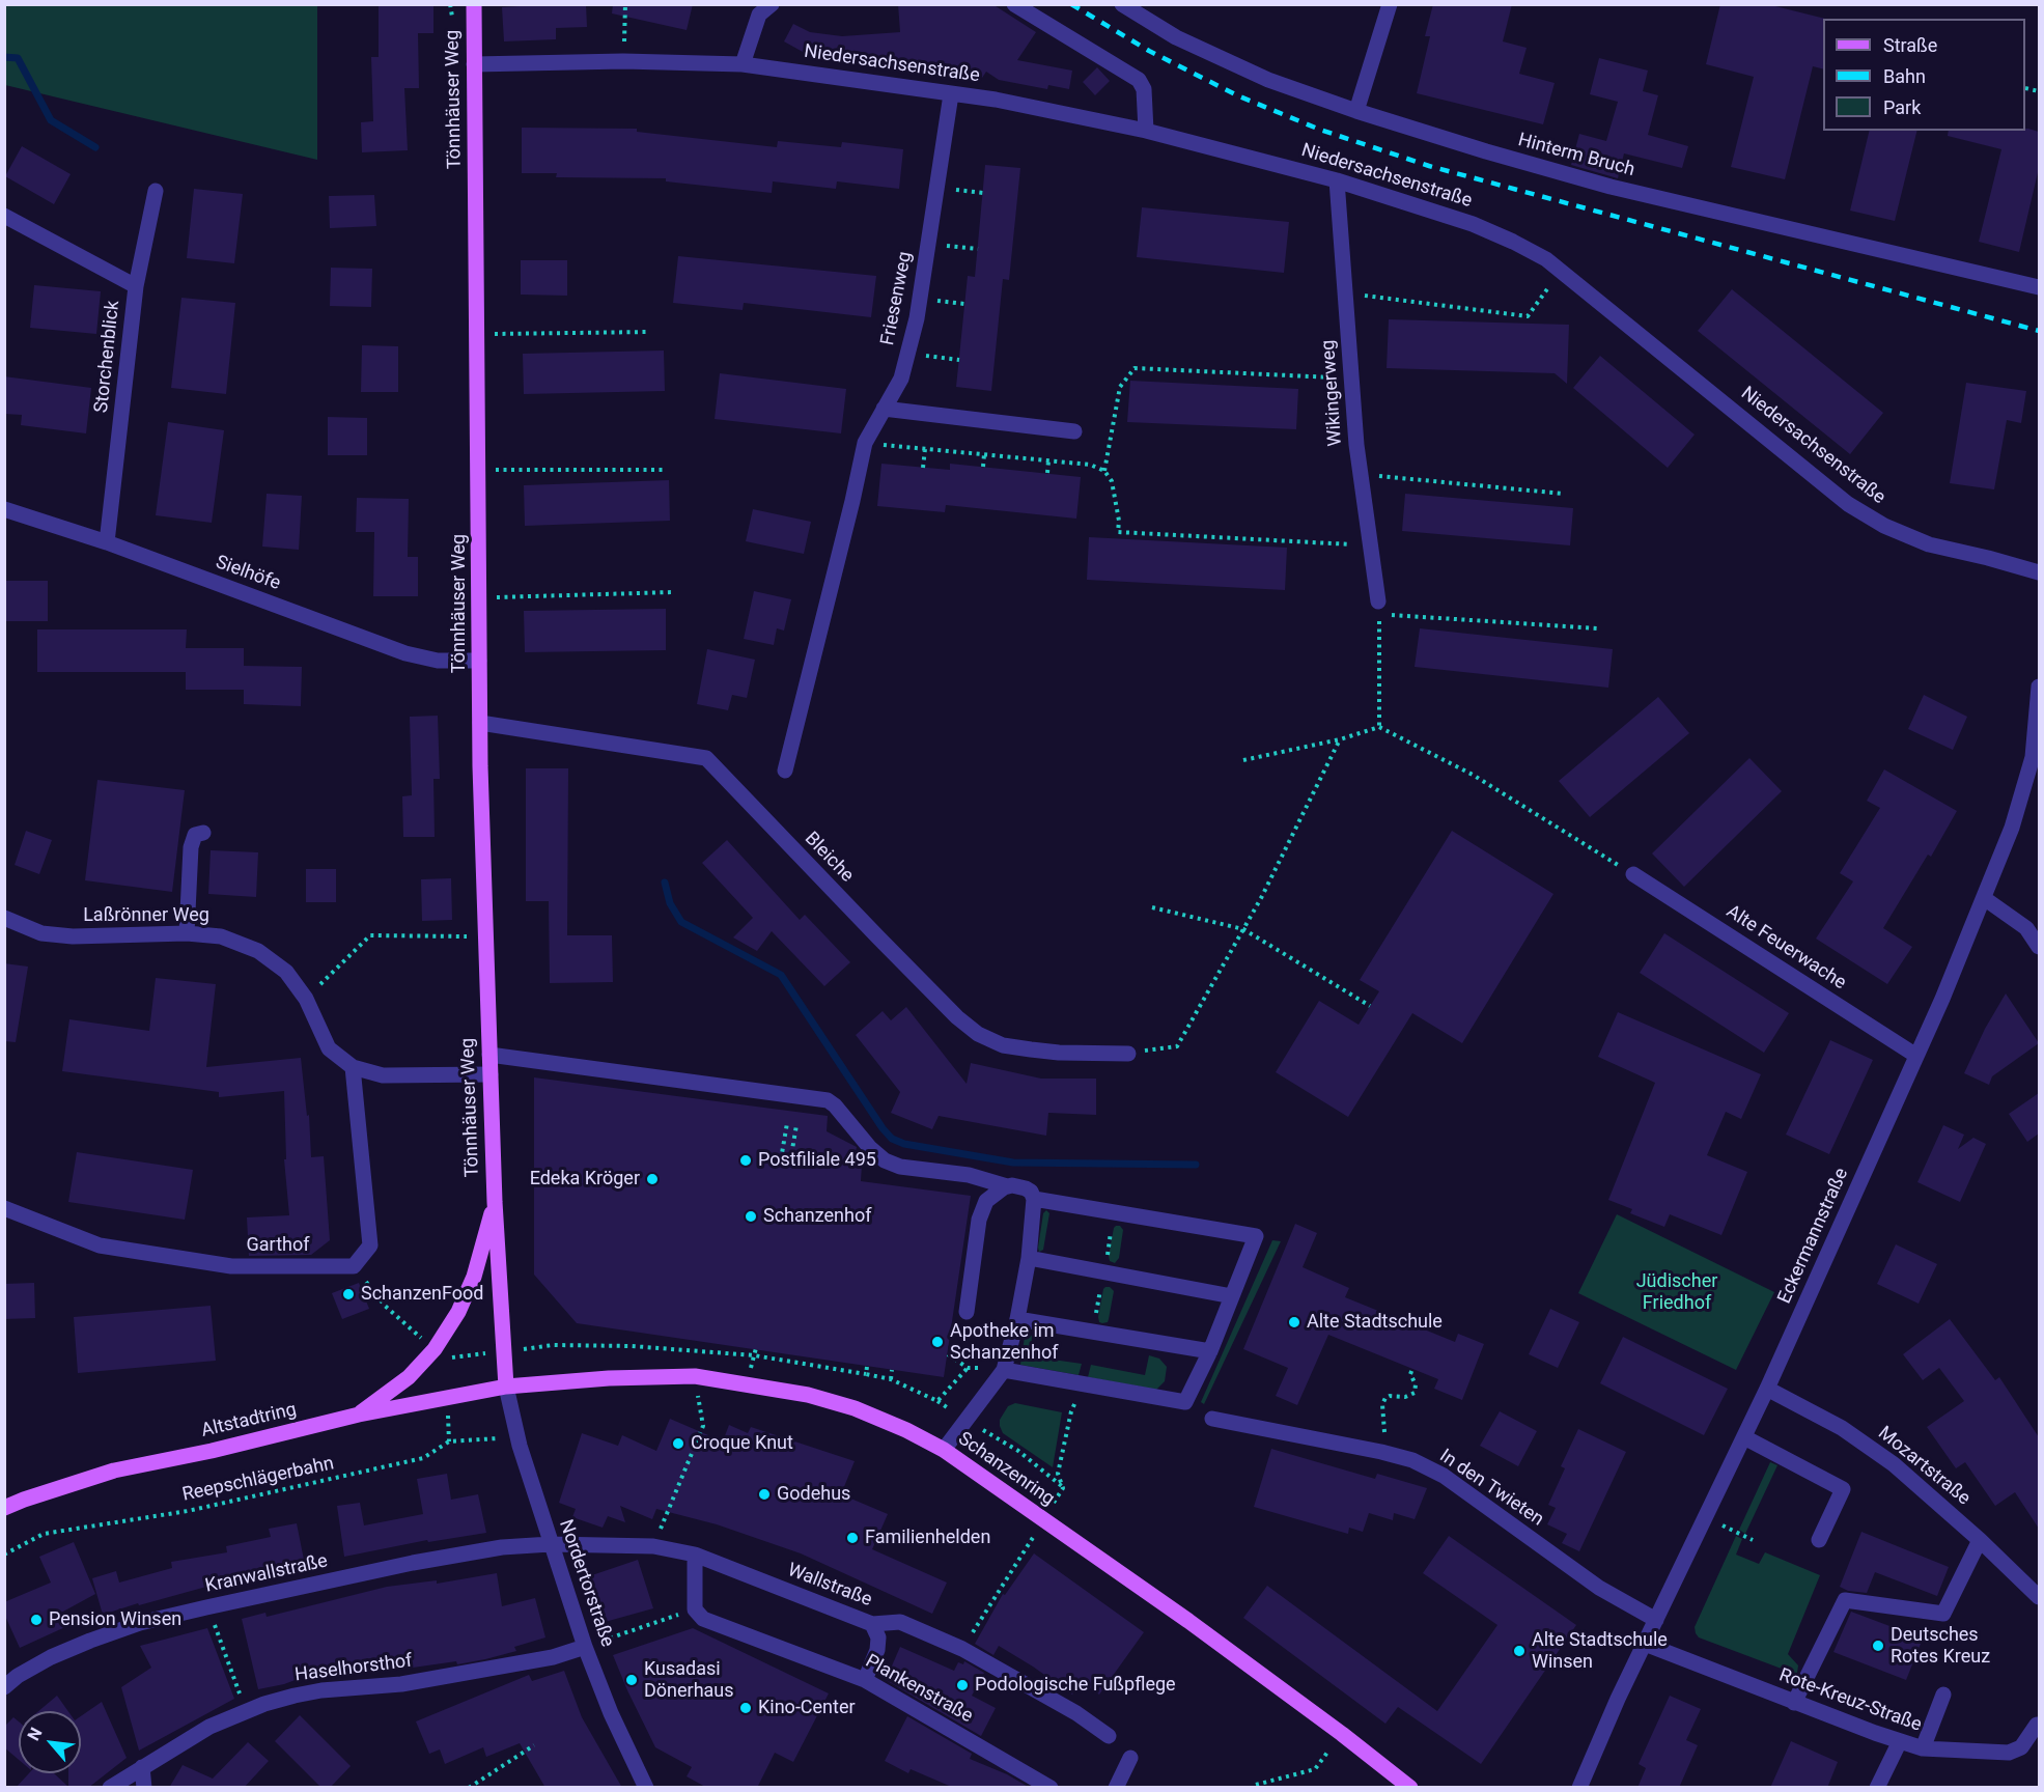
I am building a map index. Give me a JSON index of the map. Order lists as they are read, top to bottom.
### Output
{
  "streets": {
    "main road": ["Tönnhäuser Weg", "Altstadtring", "Schanzenring"],
    "street": [
      "Niedersachsenstraße",
      "Hinterm Bruch",
      "Friesenweg",
      "Storchenblick",
      "Wikingerweg",
      "Sielhöfe",
      "Bleiche",
      "Laßrönner Weg",
      "Alte Feuerwache",
      "Eckermannstraße",
      "Garthof",
      "Mozartstraße",
      "In den Twieten",
      "Kranwallstraße",
      "Nordertorstraße",
      "Wallstraße",
      "Haselhorsthof",
      "Plankenstraße",
      "Rote-Kreuz-Straße"
    ],
    "path": ["Reepschlägerbahn"]
  },
  "crossings": [
    ["Niedersachsenstraße", "Tönnhäuser Weg"],
    ["Niedersachsenstraße", "Friesenweg"],
    ["Niedersachsenstraße", "Wikingerweg"],
    ["Tönnhäuser Weg", "Sielhöfe"],
    ["Tönnhäuser Weg", "Bleiche"],
    ["Tönnhäuser Weg", "Laßrönner Weg"],
    ["Tönnhäuser Weg", "Altstadtring"],
    ["Tönnhäuser Weg", "Schanzenring"],
    ["Tönnhäuser Weg", "Nordertorstraße"],
    ["Storchenblick", "Sielhöfe"],
    ["Laßrönner Weg", "Garthof"],
    ["Alte Feuerwache", "Eckermannstraße"],
    ["Eckermannstraße", "Mozartstraße"],
    ["Eckermannstraße", "In den Twieten"],
    ["Eckermannstraße", "Rote-Kreuz-Straße"],
    ["Altstadtring", "Schanzenring"],
    ["Altstadtring", "Nordertorstraße"],
    ["Schanzenring", "Nordertorstraße"],
    ["Reepschlägerbahn", "Nordertorstraße"],
    ["Kranwallstraße", "Nordertorstraße"],
    ["Kranwallstraße", "Wallstraße"],
    ["Nordertorstraße", "Wallstraße"],
    ["Nordertorstraße", "Haselhorsthof"]
  ],
  "parks": ["Jüdischer Friedhof"],
  "places": [
    "Postfiliale 495",
    "Edeka Kröger",
    "Schanzenhof",
    "SchanzenFood",
    "Alte Stadtschule",
    "Apotheke im Schanzenhof",
    "Croque Knut",
    "Godehus",
    "Familienhelden",
    "Pension Winsen",
    "Deutsches Rotes Kreuz",
    "Alte Stadtschule Winsen",
    "Kusadasi Dönerhaus",
    "Podologische Fußpflege",
    "Kino-Center"
  ],
  "legend": ["Straße", "Bahn", "Park"],
  "north": "top left"
}
